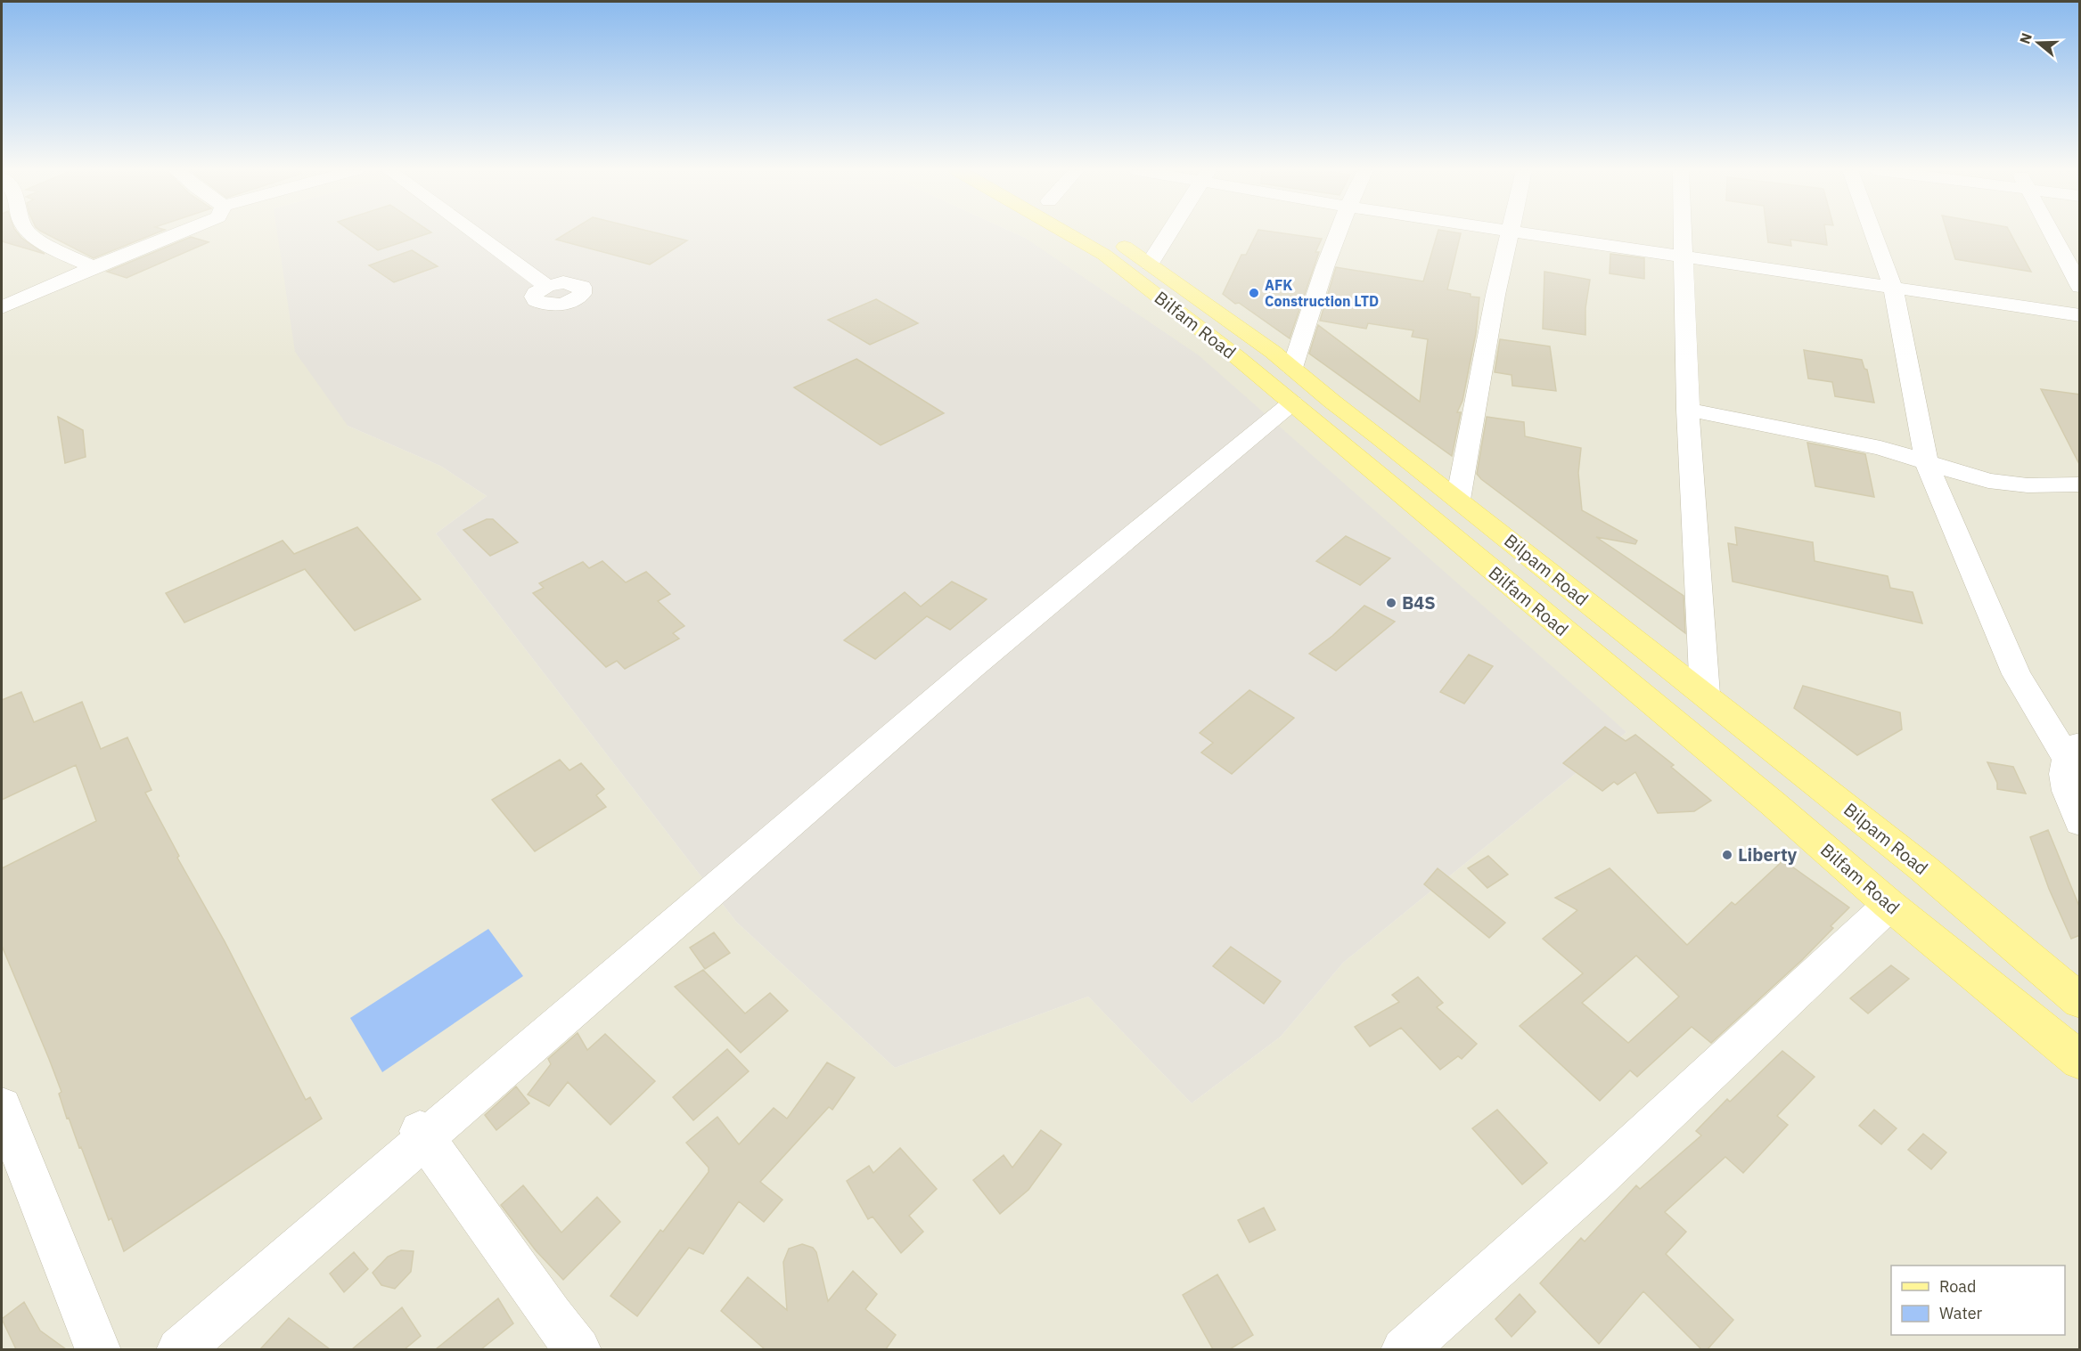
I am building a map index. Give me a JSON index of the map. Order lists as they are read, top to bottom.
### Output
{
  "streets": {
    "main road": ["Bilfam Road", "Bilpam Road"]
  },
  "places": ["AFK Construction LTD", "B4S", "Liberty"],
  "legend": ["Road", "Water"],
  "north": "left"
}
